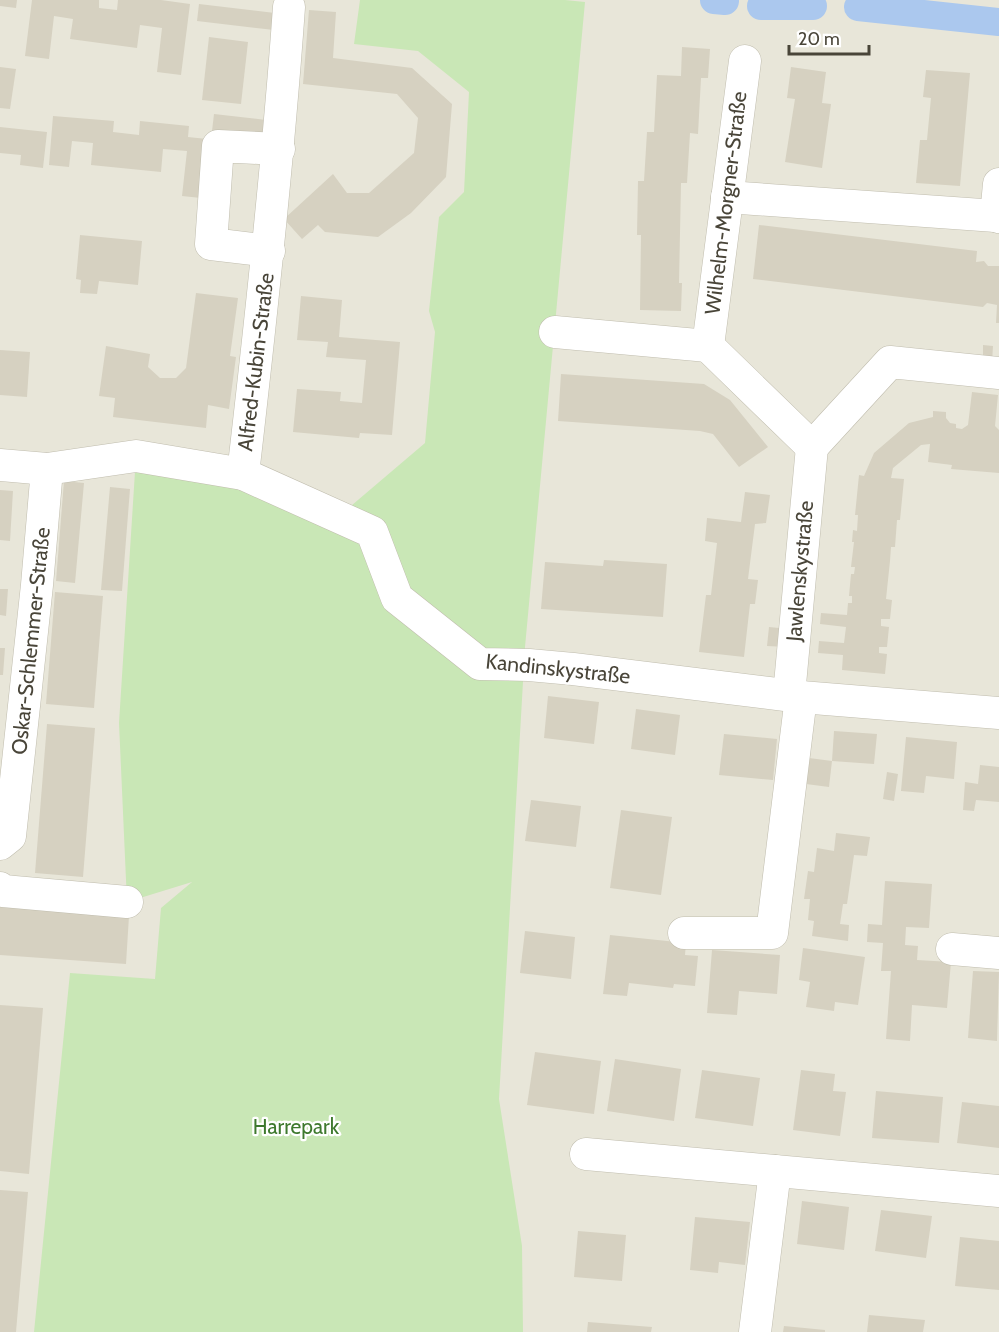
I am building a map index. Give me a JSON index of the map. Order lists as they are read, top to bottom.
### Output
{
  "streets": {
    "street": [
      "Wilhelm-Morgner-Straße",
      "Alfred-Kubin-Straße",
      "Jawlenskystraße",
      "Oskar-Schlemmer-Straße",
      "Kandinskystraße"
    ]
  },
  "crossings": [
    ["Wilhelm-Morgner-Straße", "Jawlenskystraße"],
    ["Alfred-Kubin-Straße", "Kandinskystraße"],
    ["Jawlenskystraße", "Kandinskystraße"],
    ["Oskar-Schlemmer-Straße", "Kandinskystraße"]
  ],
  "parks": ["Harrepark"],
  "scale_bar": "20 m"
}
